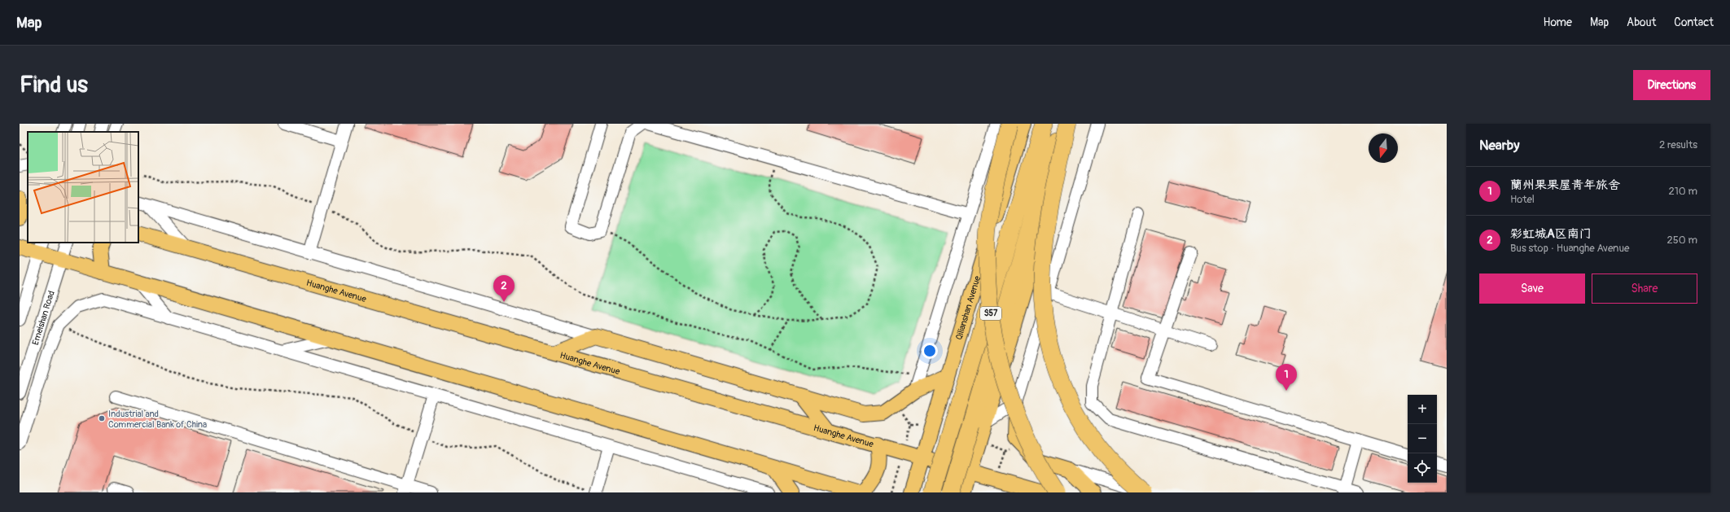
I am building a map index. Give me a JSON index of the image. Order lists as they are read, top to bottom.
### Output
{
  "streets": {
    "highway": ["S57"],
    "main road": ["Huanghe Avenue", "Qilianshan Avenue"],
    "street": ["Emeishan Road"]
  },
  "crossings": [
    ["Huanghe Avenue", "Qilianshan Avenue"]
  ],
  "places": ["Industrial and Commercial Bank of China"],
  "north": "bottom",
  "page": {
    "header": "Map",
    "nav": [
      "Home",
      "Map",
      "About",
      "Contact"
    ],
    "buttons": [
      "Directions",
      ["Save", "Share"]
    ],
    "title": "Find us",
    "heading": ["Nearby", "2 results"],
    "list": [
      {
        "mark": "1",
        "name": "蘭州果果屋青年旅舍",
        "note": "Hotel",
        "value": "210 m"
      },
      {
        "mark": "2",
        "name": "彩虹城A区南门",
        "note": "Bus stop · Huanghe Avenue",
        "value": "250 m"
      }
    ],
    "pins": ["2", "1"],
    "map_buttons": ["+", "−"]
  }
}
